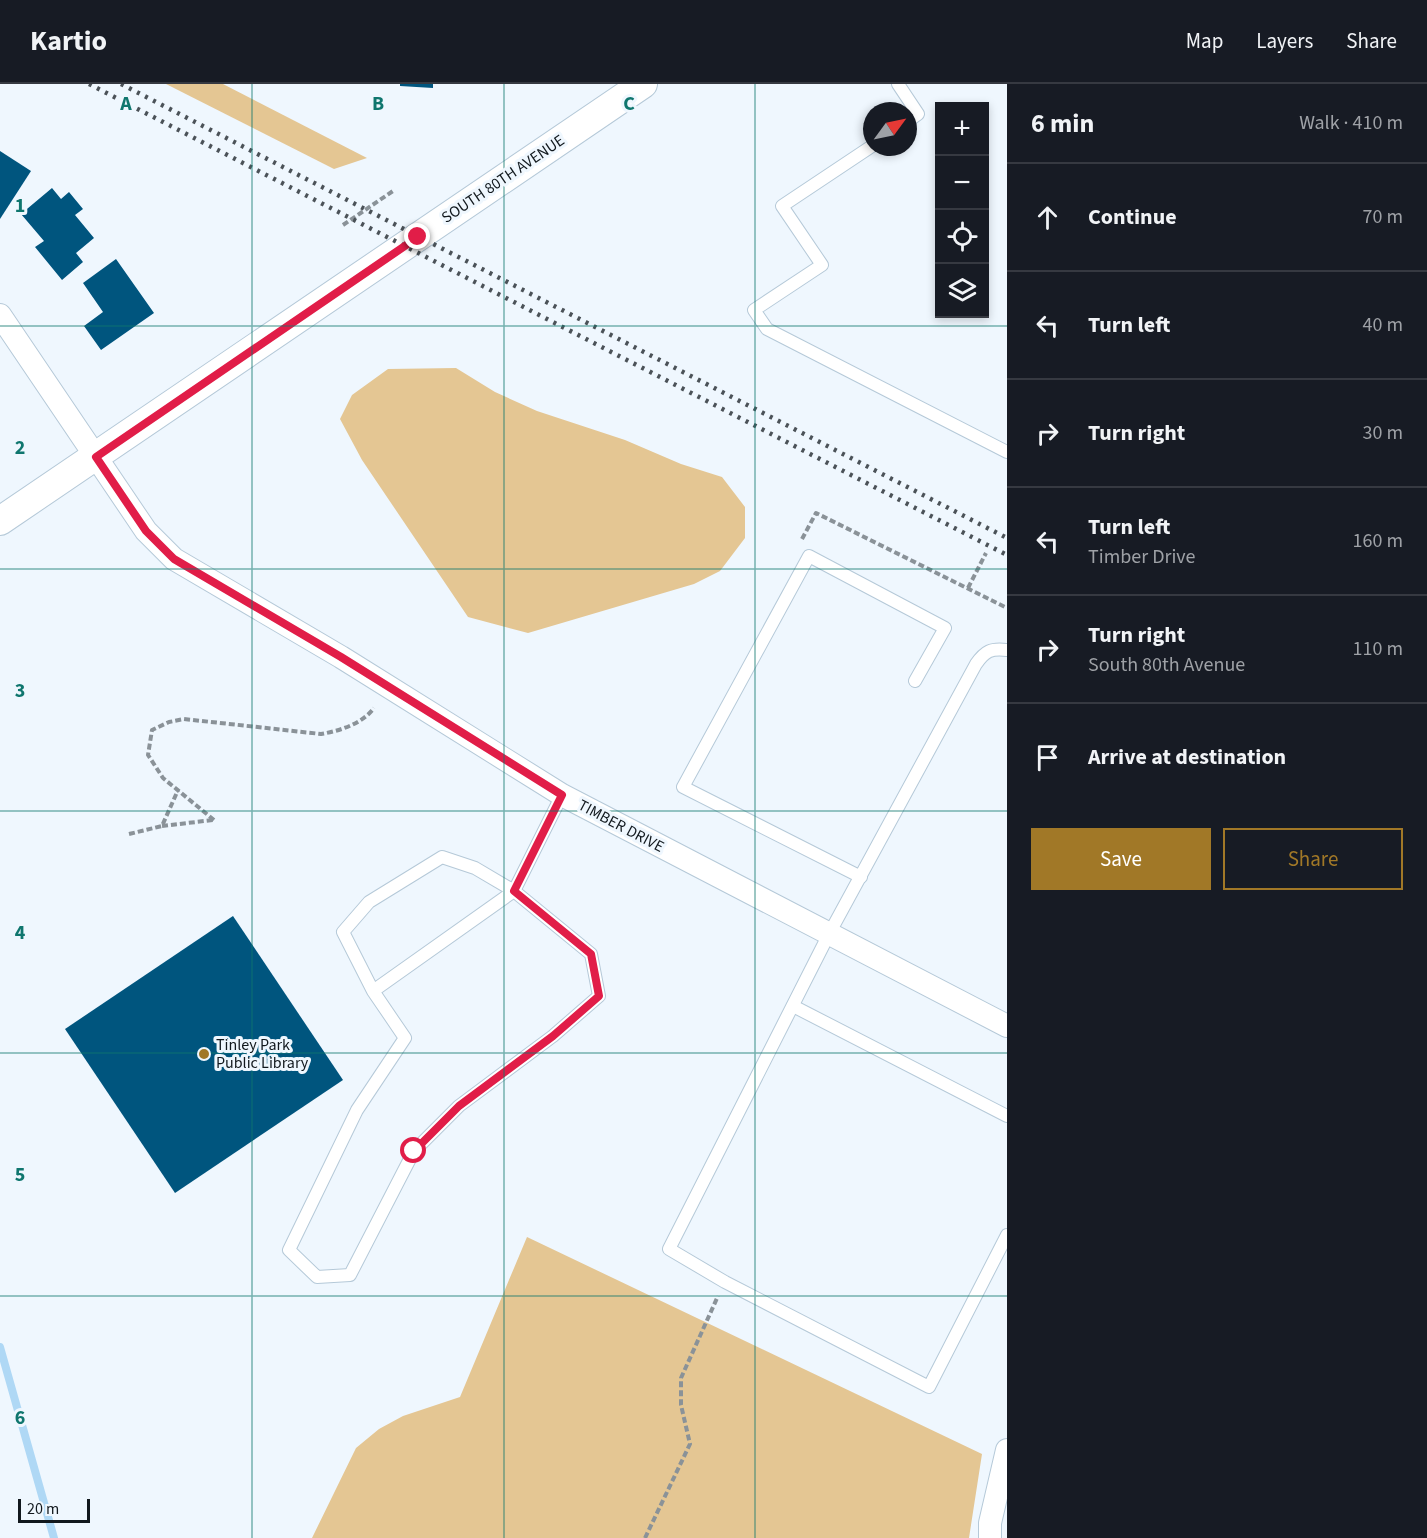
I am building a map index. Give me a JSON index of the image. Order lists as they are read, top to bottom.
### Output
{
  "streets": {
    "street": ["SOUTH 80TH AVENUE", "TIMBER DRIVE"]
  },
  "crossings": [
    ["SOUTH 80TH AVENUE", "TIMBER DRIVE"]
  ],
  "places": ["Tinley Park Public Library"],
  "scale_bar": "20 m",
  "north": "top right",
  "page": {
    "header": "Kartio",
    "nav": ["Map", "Layers", "Share"],
    "heading": ["6 min", "Walk · 410 m"],
    "map_buttons": ["+", "−"],
    "list": [
      ["Continue", "70 m"],
      ["Turn left", "40 m"],
      ["Turn right", "30 m"],
      ["Turn left", "Timber Drive", "160 m"],
      ["Turn right", "South 80th Avenue", "110 m"],
      "Arrive at destination"
    ],
    "buttons": ["Save", "Share"],
    "scale": "20 m"
  },
  "grid": {
    "columns": ["A", "B", "C"],
    "rows": [
      "1",
      "2",
      "3",
      "4",
      "5",
      "6"
    ]
  }
}
